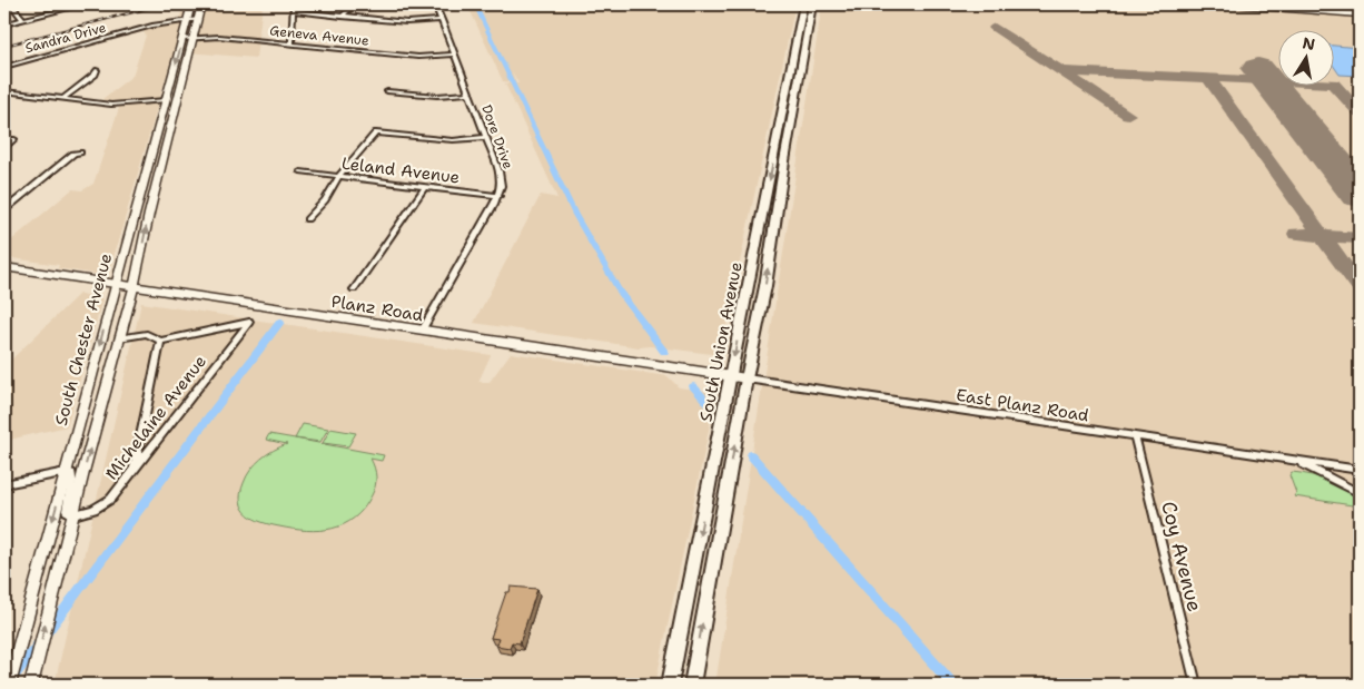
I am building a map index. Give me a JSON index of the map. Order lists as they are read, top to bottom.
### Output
{
  "streets": {
    "main road": ["Planz Road", "South Chester Avenue", "South Union Avenue"],
    "street": [
      "Geneva Avenue",
      "Sandra Drive",
      "Dore Drive",
      "Leland Avenue",
      "East Planz Road",
      "Michelaine Avenue",
      "Coy Avenue"
    ]
  },
  "crossings": [
    ["Geneva Avenue", "Dore Drive"],
    ["Geneva Avenue", "South Chester Avenue"],
    ["Sandra Drive", "South Chester Avenue"],
    ["Dore Drive", "Leland Avenue"],
    ["Dore Drive", "Planz Road"],
    ["Planz Road", "South Chester Avenue"],
    ["Planz Road", "South Union Avenue"],
    ["Planz Road", "East Planz Road"],
    ["South Chester Avenue", "Michelaine Avenue"],
    ["South Union Avenue", "East Planz Road"],
    ["East Planz Road", "Coy Avenue"]
  ],
  "north": "top"
}
